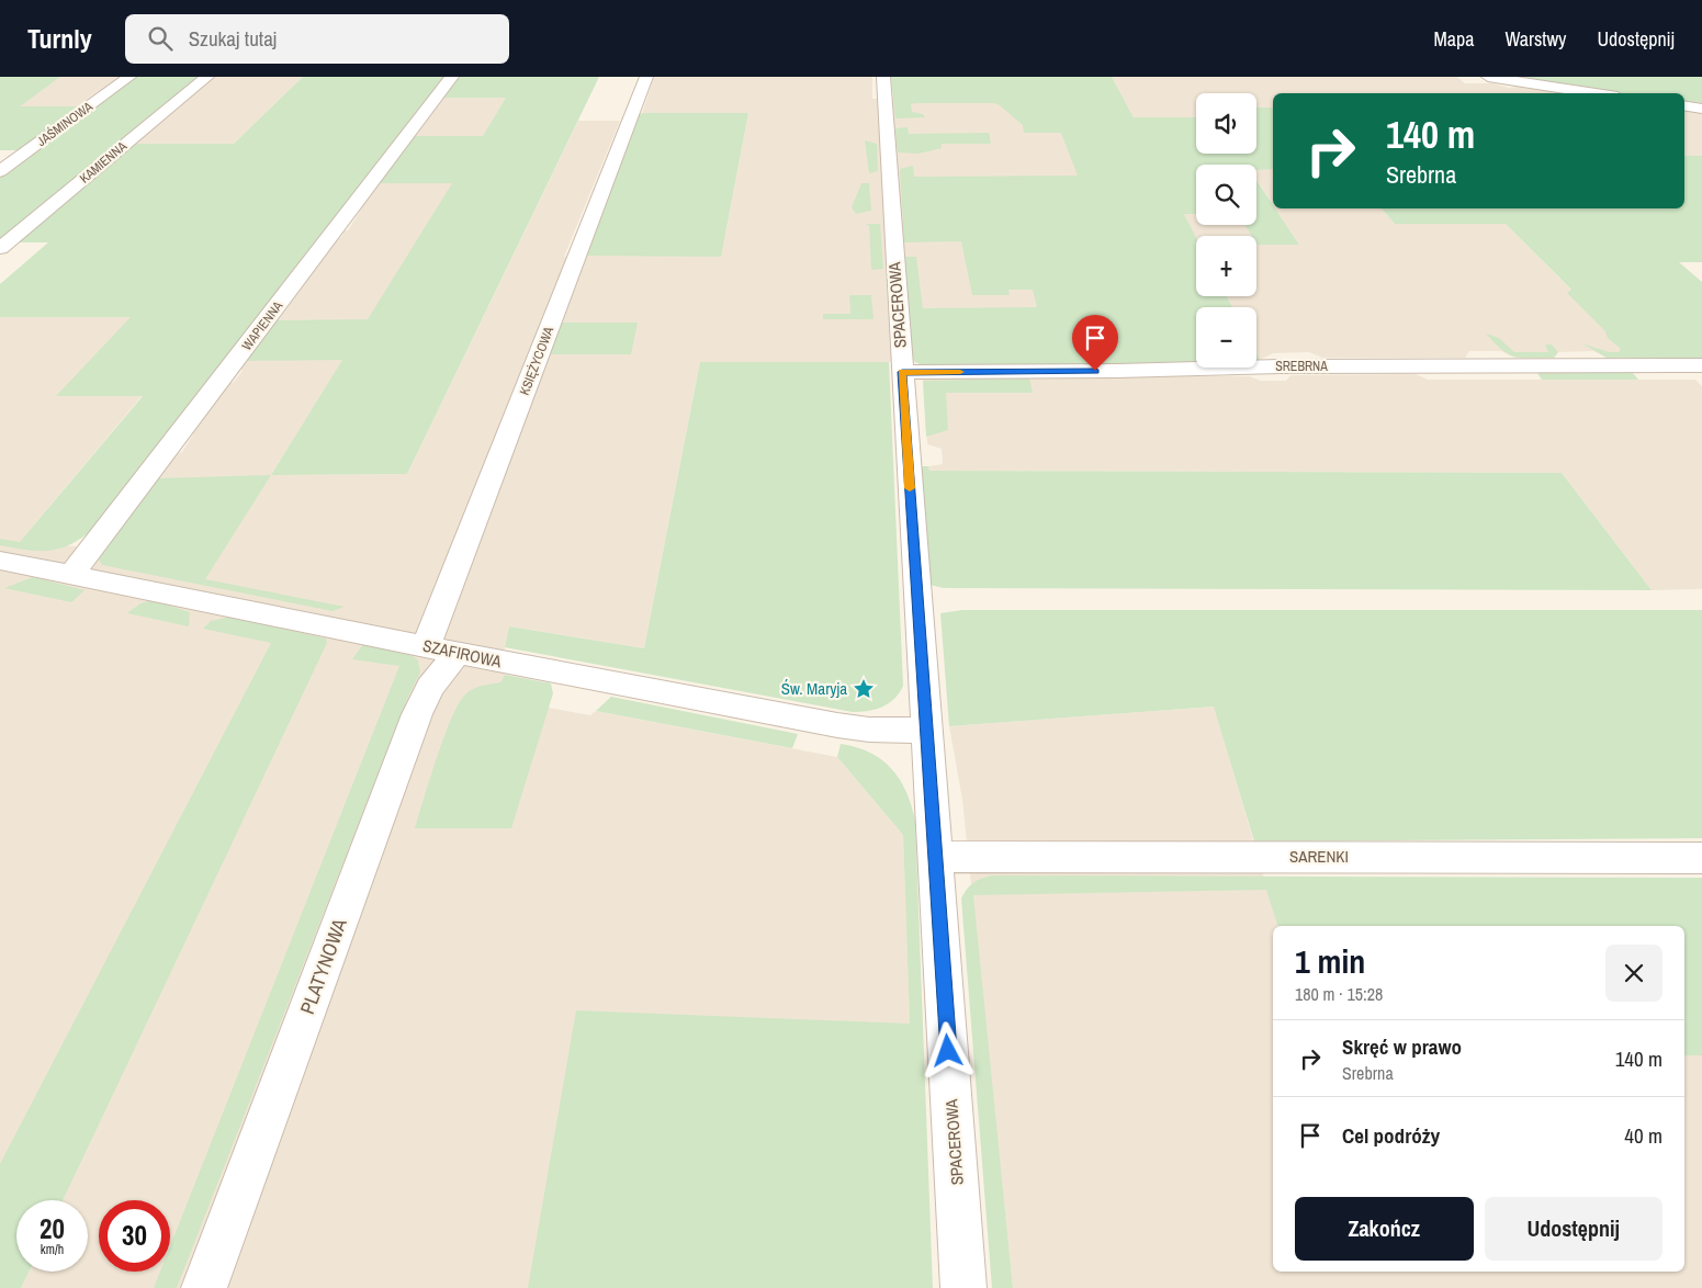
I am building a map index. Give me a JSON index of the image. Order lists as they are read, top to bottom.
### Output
{
  "streets": {
    "street": [
      "JAŚMINOWA",
      "KAMIENNA",
      "SPACEROWA",
      "WAPIENNA",
      "KSIĘŻYCOWA",
      "SREBRNA",
      "SZAFIROWA",
      "SARENKI",
      "PLATYNOWA"
    ]
  },
  "crossings": [
    ["SPACEROWA", "SREBRNA"],
    ["SPACEROWA", "SZAFIROWA"],
    ["SPACEROWA", "SARENKI"],
    ["WAPIENNA", "SZAFIROWA"],
    ["KSIĘŻYCOWA", "SZAFIROWA"],
    ["KSIĘŻYCOWA", "PLATYNOWA"],
    ["SZAFIROWA", "PLATYNOWA"]
  ],
  "places": {
    "place": ["Św. Maryja"]
  },
  "page": {
    "header": "Turnly",
    "search": "Szukaj tutaj",
    "nav": ["Mapa", "Warstwy", "Udostępnij"],
    "map_buttons": ["+", "−"],
    "turn": ["140 m", "Srebrna"],
    "heading": ["1 min", "180 m · 15:28"],
    "list": [
      {
        "name": "Skręć w prawo",
        "note": "Srebrna",
        "value": "140 m"
      },
      {
        "name": "Cel podróży",
        "value": "40 m"
      }
    ],
    "buttons": ["Zakończ", "Udostępnij"],
    "speed": "20 km/h",
    "limit": "30"
  }
}
